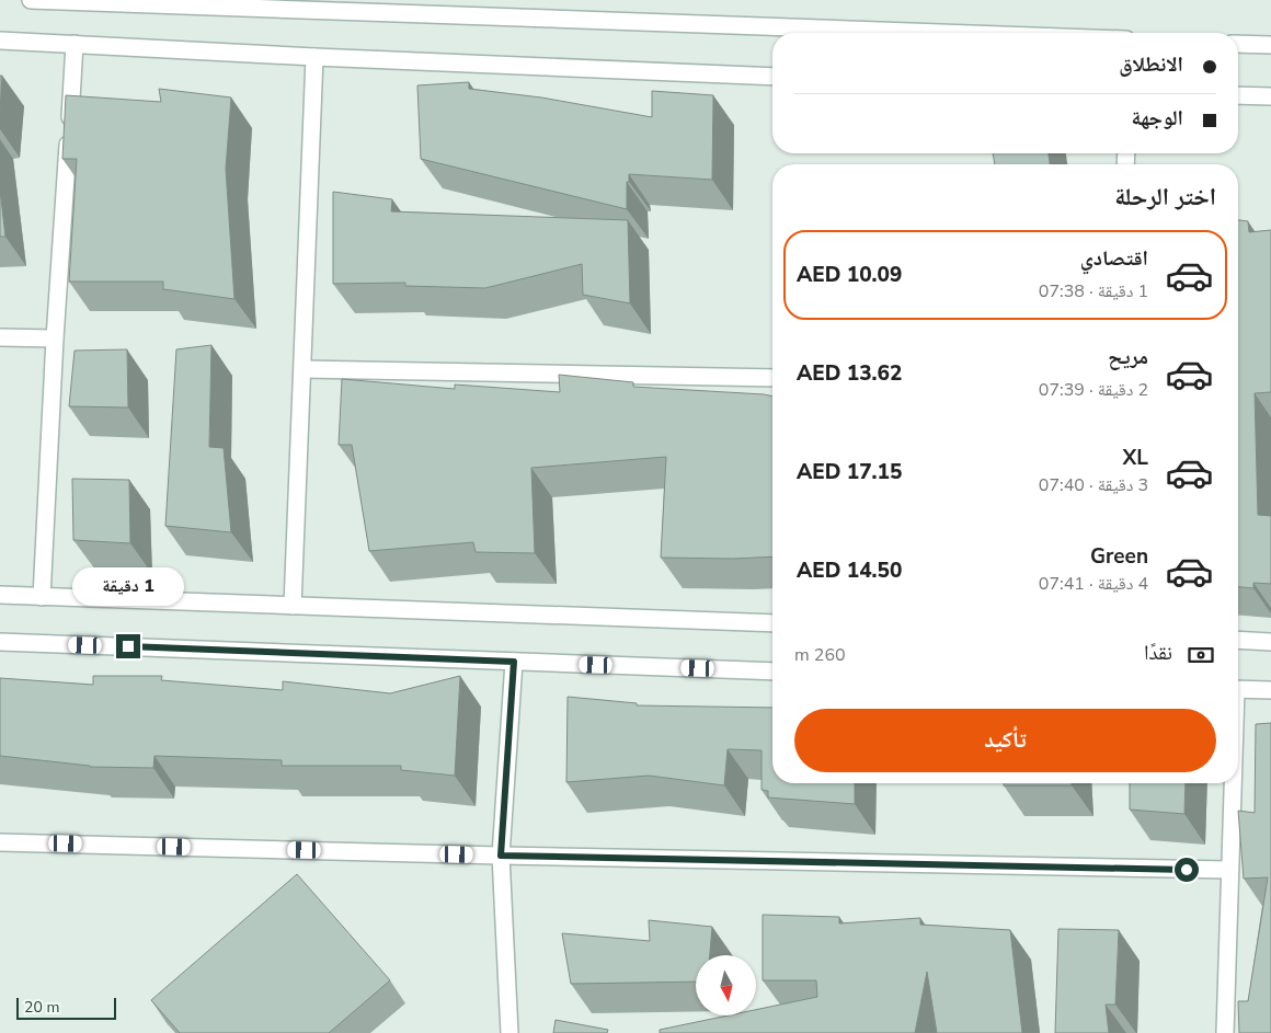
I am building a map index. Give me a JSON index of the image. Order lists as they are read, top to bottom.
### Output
{
  "scale_bar": "20 m",
  "north": "bottom",
  "page": {
    "banner": ["الانطلاق", "الوجهة"],
    "heading": "اختر الرحلة",
    "list": [
      {
        "name": "اقتصادي",
        "note": "1 دقيقة · 07:38",
        "value": "AED 10.09"
      },
      {
        "name": "مريح",
        "note": "2 دقيقة · 07:39",
        "value": "AED 13.62"
      },
      {
        "name": "XL",
        "note": "3 دقيقة · 07:40",
        "value": "AED 17.15"
      },
      {
        "name": "Green",
        "note": "4 دقيقة · 07:41",
        "value": "AED 14.50"
      }
    ],
    "bubble": "1 دقيقة",
    "pay": ["نقدًا", "260 m"],
    "buttons": "تأكيد",
    "scale": "20 m"
  }
}
